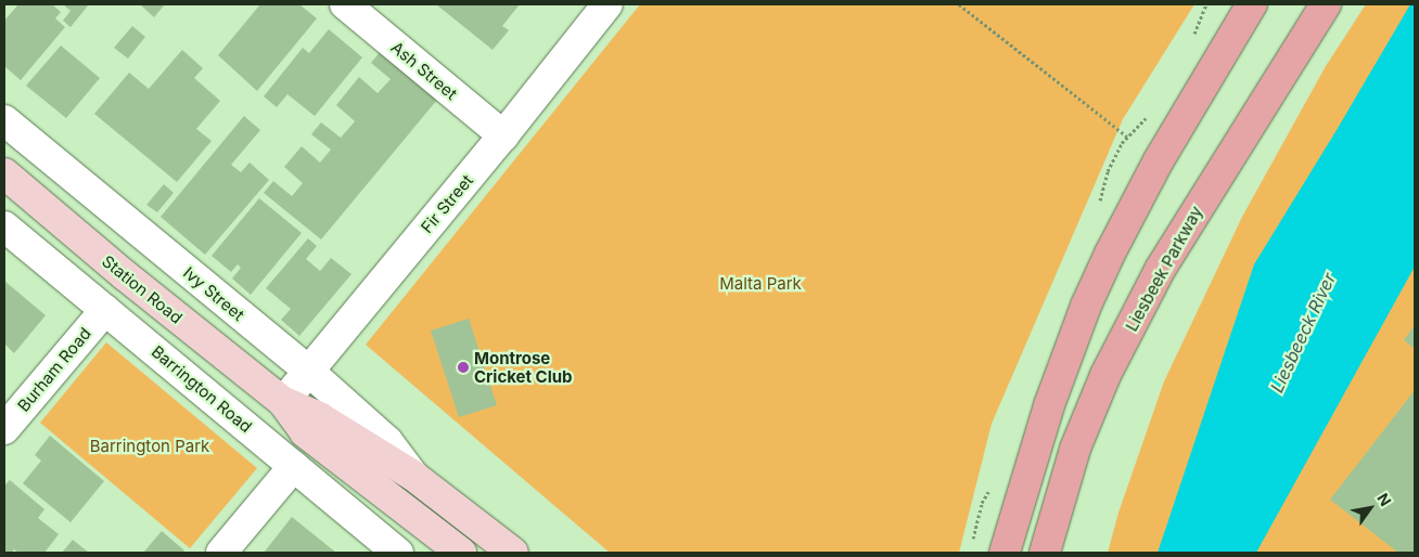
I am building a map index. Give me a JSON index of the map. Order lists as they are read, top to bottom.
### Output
{
  "streets": {
    "main road": ["Liesbeek Parkway", "Station Road"],
    "street": [
      "Ash Street",
      "Fir Street",
      "Ivy Street",
      "Burham Road",
      "Barrington Road"
    ]
  },
  "crossings": [
    ["Ash Street", "Fir Street"],
    ["Fir Street", "Station Road"],
    ["Fir Street", "Ivy Street"],
    ["Station Road", "Ivy Street"],
    ["Burham Road", "Barrington Road"]
  ],
  "water": ["Liesbeeck River"],
  "parks": ["Malta Park", "Barrington Park"],
  "places": ["Montrose Cricket Club"],
  "north": "top right"
}
